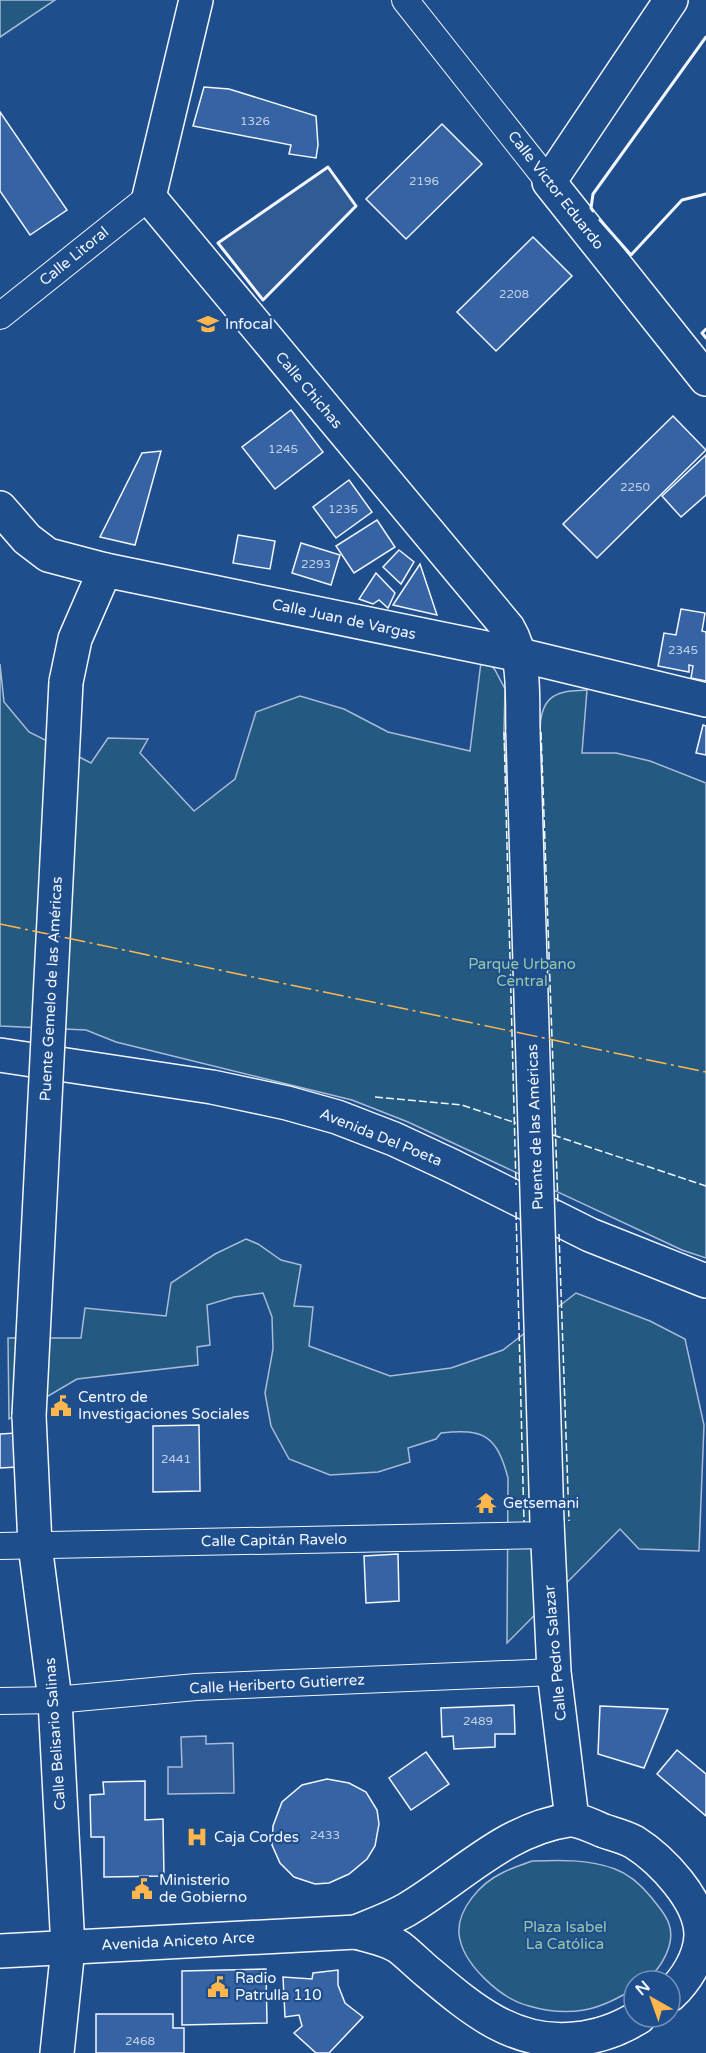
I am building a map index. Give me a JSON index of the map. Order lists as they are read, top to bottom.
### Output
{
  "streets": {
    "main road": [
      "Calle Victor Eduardo",
      "Calle Chichas",
      "Calle Juan de Vargas",
      "Puente Gemelo de las Américas",
      "Puente de las Américas",
      "Avenida Del Poeta",
      "Calle Pedro Salazar",
      "Calle Belisario Salinas",
      "Avenida Aniceto Arce"
    ],
    "street": ["Calle Litoral", "Calle Capitán Ravelo", "Calle Heriberto Gutierrez"]
  },
  "crossings": [
    ["Calle Litoral", "Calle Chichas"],
    ["Calle Chichas", "Calle Juan de Vargas"],
    ["Calle Chichas", "Puente de las Américas"],
    ["Calle Juan de Vargas", "Puente Gemelo de las Américas"],
    ["Puente Gemelo de las Américas", "Calle Belisario Salinas"],
    ["Puente de las Américas", "Calle Capitán Ravelo"],
    ["Puente de las Américas", "Calle Pedro Salazar"],
    ["Calle Capitán Ravelo", "Calle Pedro Salazar"],
    ["Calle Capitán Ravelo", "Calle Belisario Salinas"],
    ["Calle Pedro Salazar", "Calle Heriberto Gutierrez"],
    ["Calle Pedro Salazar", "Avenida Aniceto Arce"],
    ["Calle Heriberto Gutierrez", "Calle Belisario Salinas"],
    ["Calle Belisario Salinas", "Avenida Aniceto Arce"]
  ],
  "parks": ["Parque Urbano Central", "Plaza Isabel La Católica"],
  "places": {
    "school or university": ["Infocal"],
    "public building": ["Centro de Investigaciones Sociales", "Ministerio de Gobierno", "Radio Patrulla 110"],
    "temple": ["Getsemani"],
    "hospital": ["Caja Cordes"]
  },
  "house_numbers": [
    "1326",
    "2196",
    "2208",
    "1245",
    "2250",
    "1235",
    "2293",
    "2345",
    "2441",
    "2489",
    "2433",
    "2468"
  ],
  "north": "top left"
}
